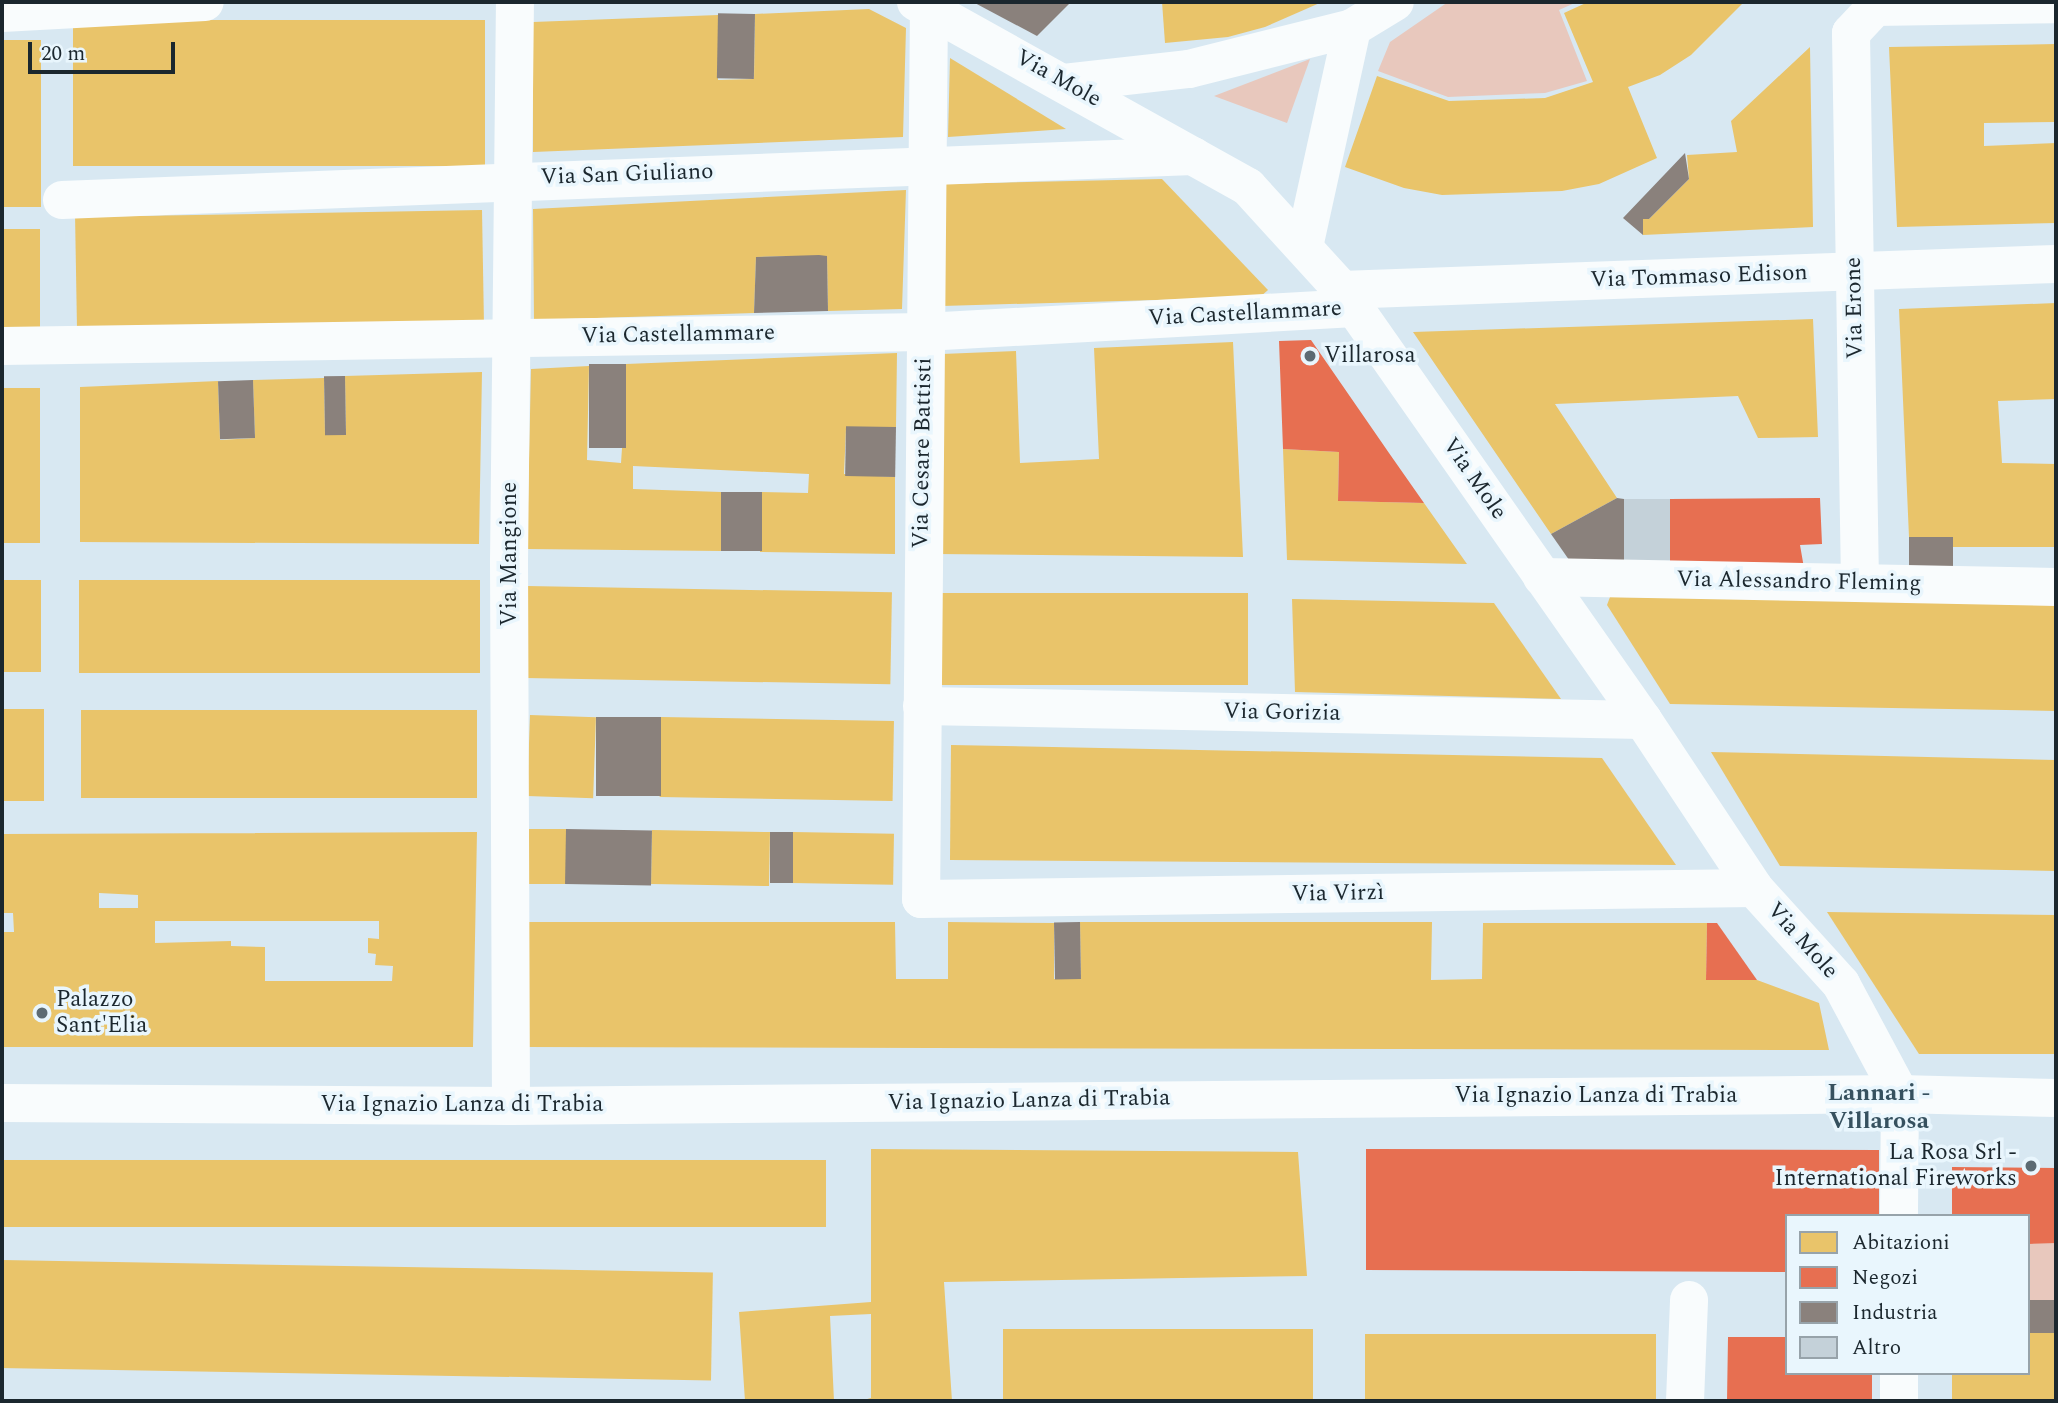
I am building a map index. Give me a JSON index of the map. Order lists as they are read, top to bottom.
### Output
{
  "streets": {
    "street": [
      "Via Mole",
      "Via San Giuliano",
      "Via Tommaso Edison",
      "Via Erone",
      "Via Castellammare",
      "Via Cesare Battisti",
      "Via Mangione",
      "Via Alessandro Fleming",
      "Via Gorizia",
      "Via Virzì",
      "Via Ignazio Lanza di Trabia"
    ]
  },
  "crossings": [
    ["Via Mole", "Via San Giuliano"],
    ["Via Mole", "Via Tommaso Edison"],
    ["Via Mole", "Via Castellammare"],
    ["Via Mole", "Via Cesare Battisti"],
    ["Via Mole", "Via Alessandro Fleming"],
    ["Via Mole", "Via Gorizia"],
    ["Via Mole", "Via Virzì"],
    ["Via Mole", "Via Ignazio Lanza di Trabia"],
    ["Via San Giuliano", "Via Cesare Battisti"],
    ["Via San Giuliano", "Via Mangione"],
    ["Via Tommaso Edison", "Via Erone"],
    ["Via Tommaso Edison", "Via Castellammare"],
    ["Via Erone", "Via Alessandro Fleming"],
    ["Via Castellammare", "Via Cesare Battisti"],
    ["Via Castellammare", "Via Mangione"],
    ["Via Cesare Battisti", "Via Gorizia"],
    ["Via Cesare Battisti", "Via Virzì"],
    ["Via Mangione", "Via Ignazio Lanza di Trabia"]
  ],
  "districts": ["Lannari - Villarosa"],
  "places": ["Villarosa", "Palazzo Sant'Elia", "La Rosa Srl - International Fireworks"],
  "legend": [
    "Abitazioni",
    "Negozi",
    "Industria",
    "Altro"
  ],
  "scale_bar": "20 m"
}
